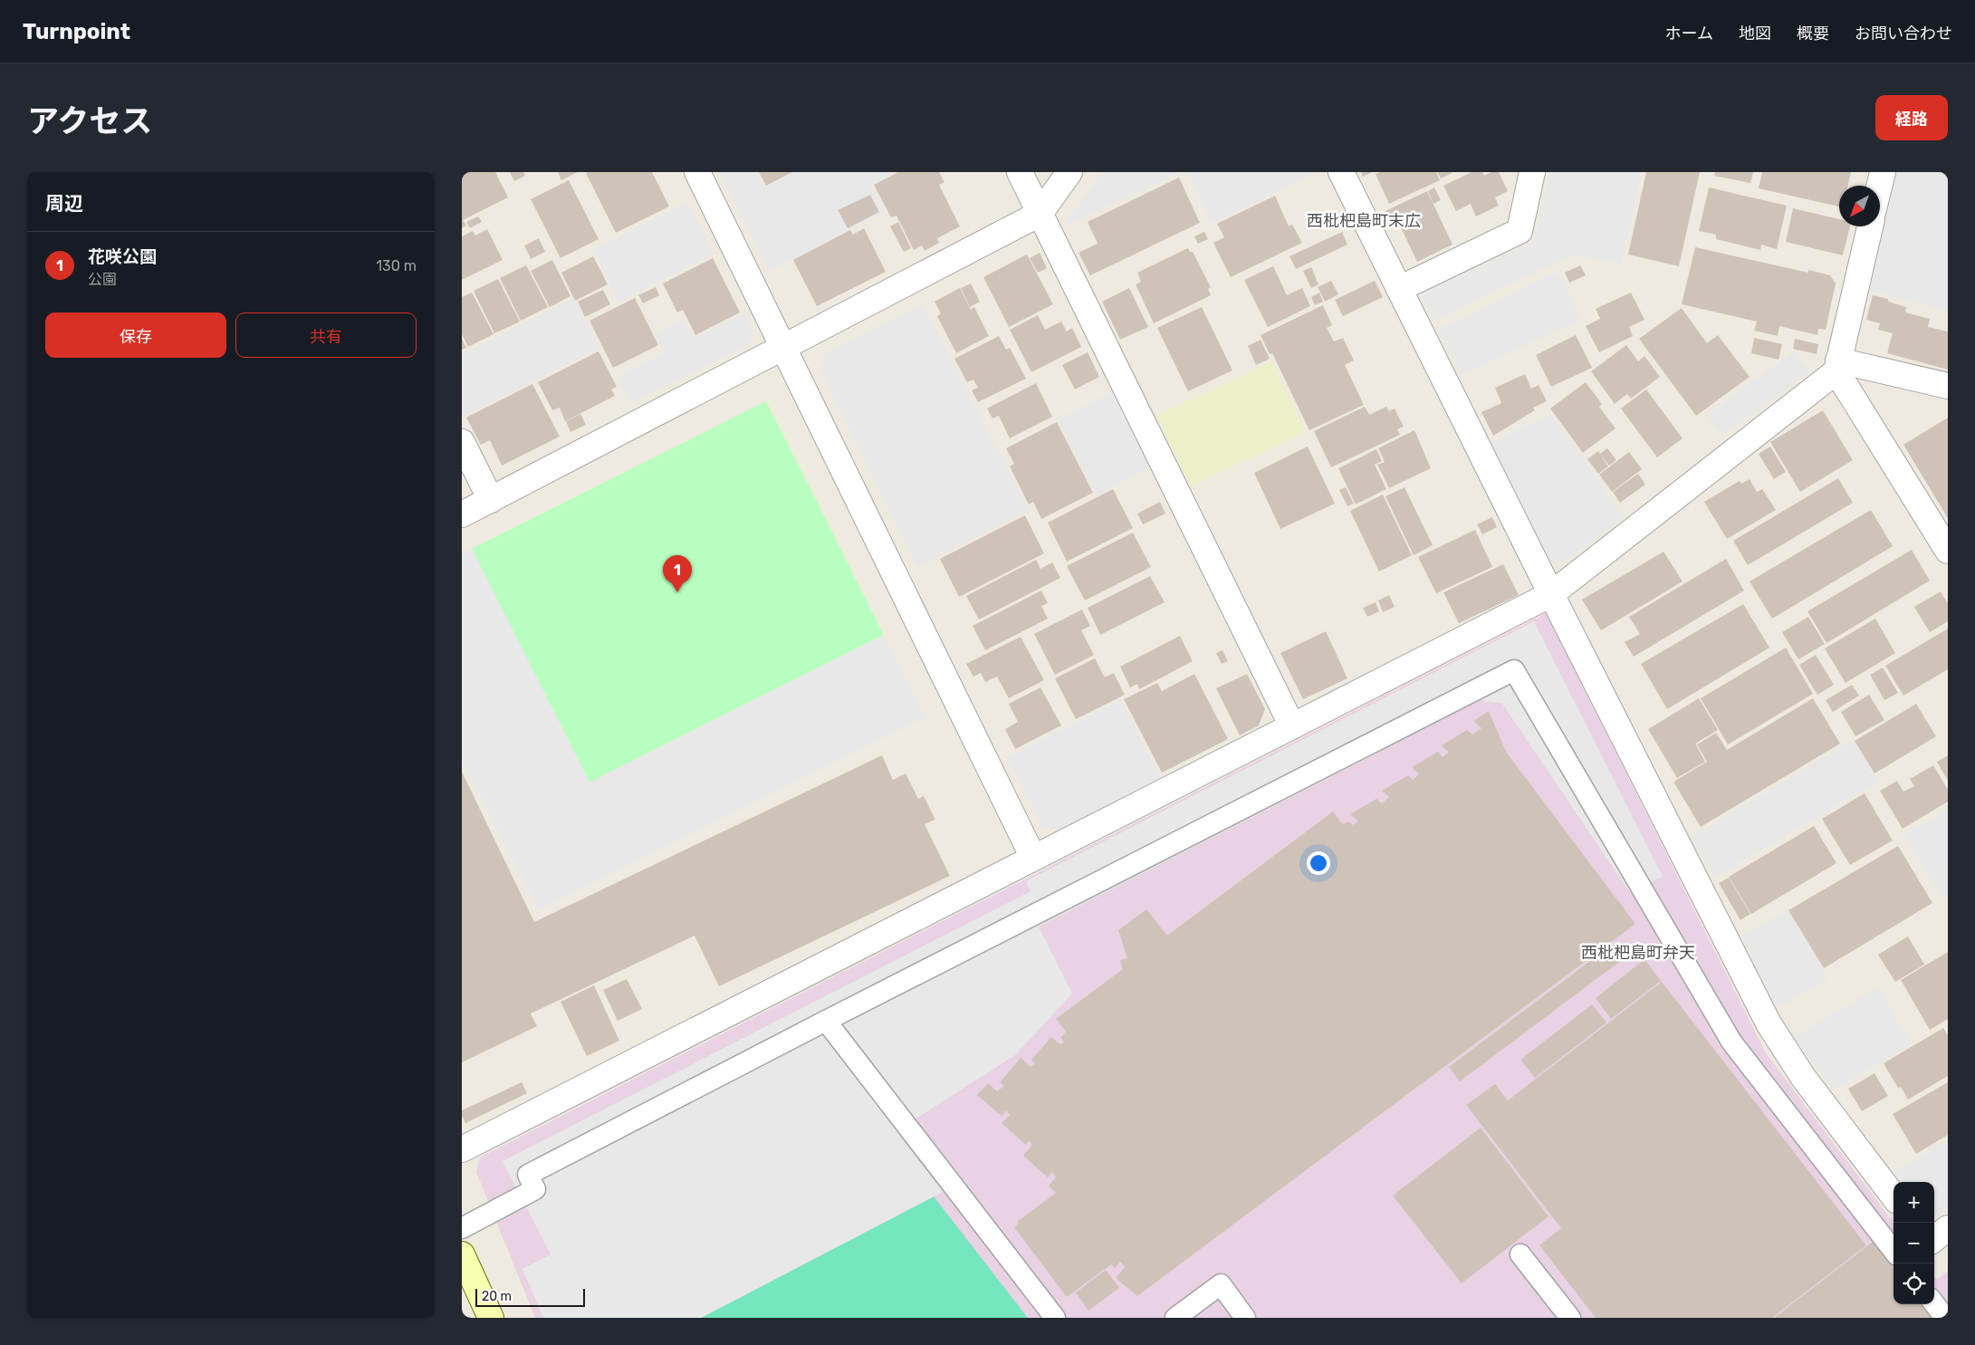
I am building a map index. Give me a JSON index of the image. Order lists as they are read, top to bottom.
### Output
{
  "districts": ["西枇杷島町末広", "西枇杷島町弁天"],
  "scale_bar": "20 m",
  "north": "bottom left",
  "page": {
    "header": "Turnpoint",
    "nav": [
      "ホーム",
      "地図",
      "概要",
      "お問い合わせ"
    ],
    "title": "アクセス",
    "buttons": [
      "経路",
      ["保存", "共有"]
    ],
    "heading": "周辺",
    "list": [
      {
        "mark": "1",
        "name": "花咲公園",
        "note": "公園",
        "value": "130 m"
      }
    ],
    "pins": "1",
    "map_buttons": ["+", "−"],
    "scale": "20 m"
  }
}
